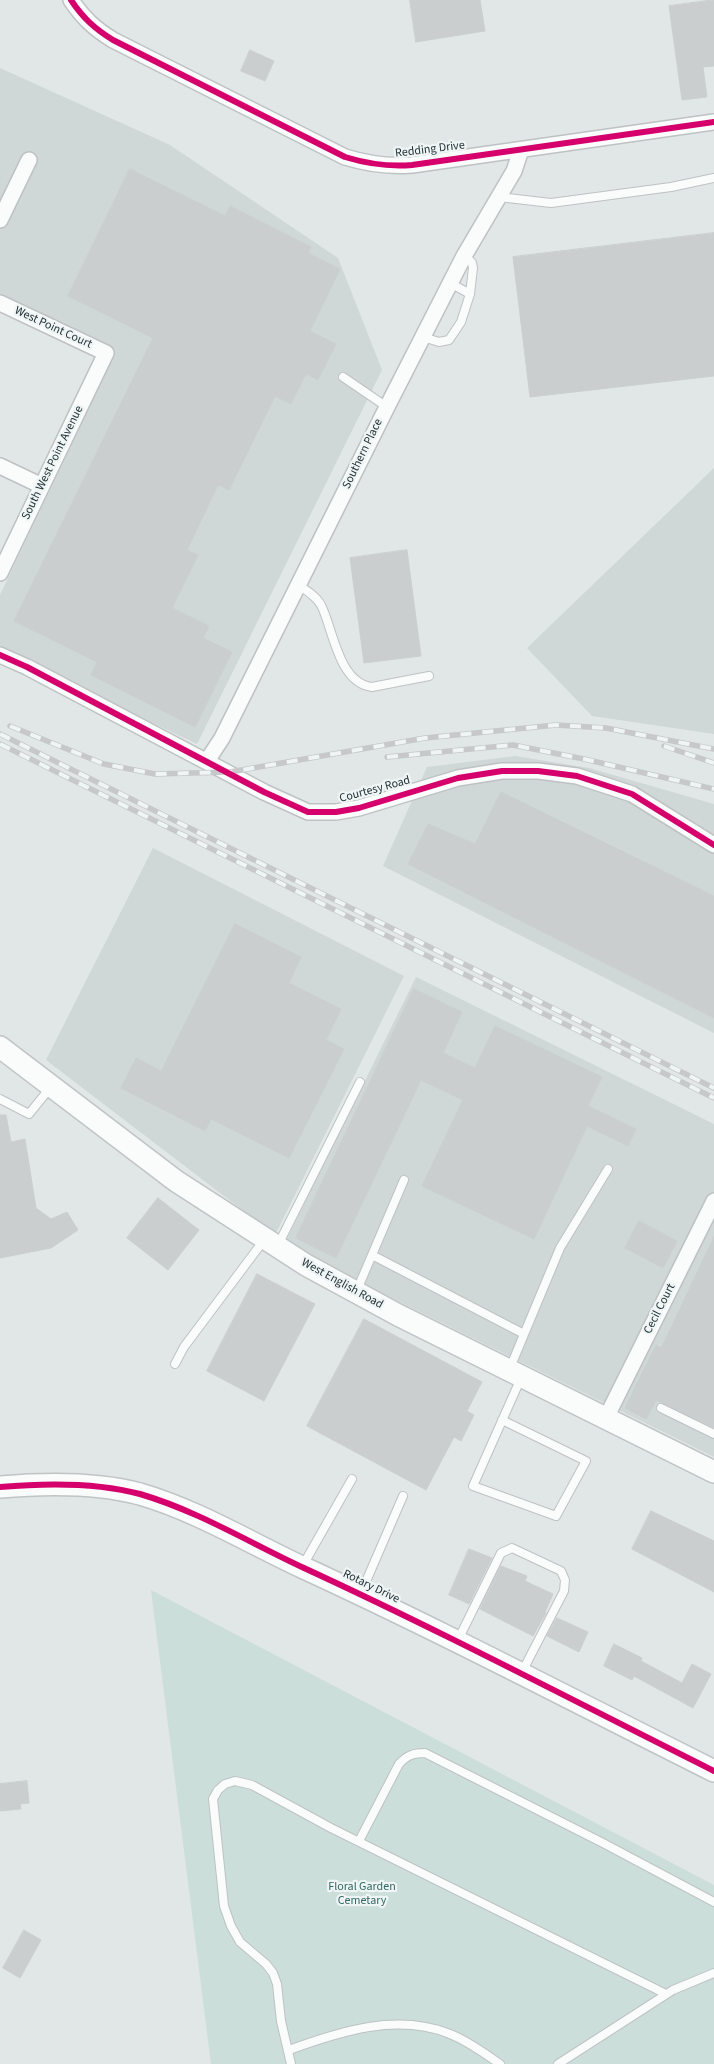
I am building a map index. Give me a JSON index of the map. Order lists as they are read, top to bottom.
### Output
{
  "streets": {
    "main road": ["West English Road", "Rotary Drive"],
    "street": [
      "Redding Drive",
      "West Point Court",
      "Southern Place",
      "South West Point Avenue",
      "Courtesy Road",
      "Cecil Court"
    ]
  },
  "crossings": [
    ["Redding Drive", "Southern Place"],
    ["West Point Court", "South West Point Avenue"],
    ["Southern Place", "Courtesy Road"],
    ["West English Road", "Cecil Court"]
  ],
  "parks": ["Floral Garden Cemetary"]
}
